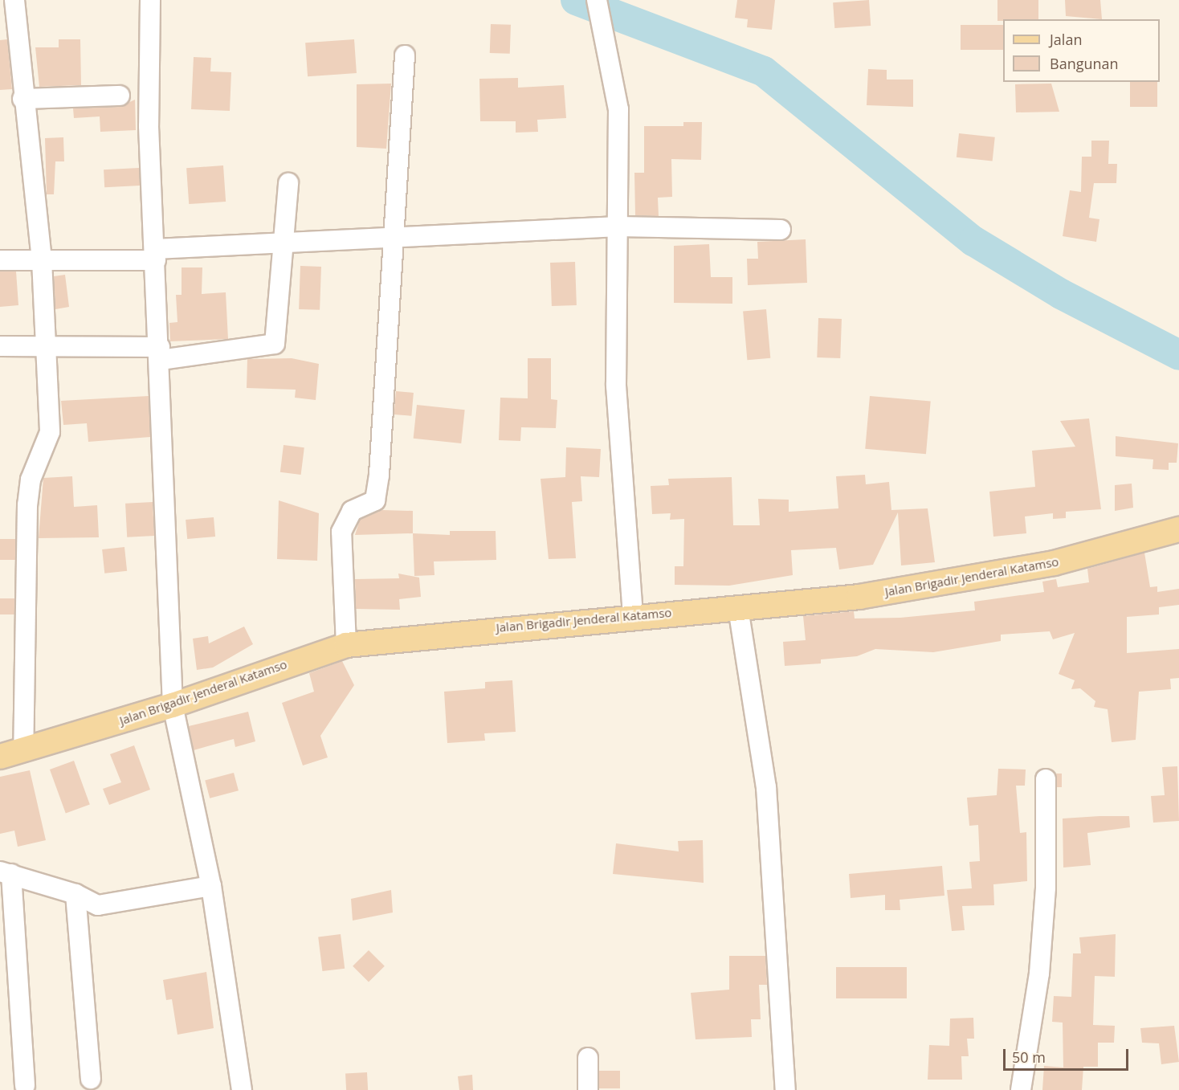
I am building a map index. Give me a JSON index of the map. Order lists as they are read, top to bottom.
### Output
{
  "streets": {
    "main road": ["Jalan Brigadir Jenderal Katamso"]
  },
  "legend": ["Jalan", "Bangunan"],
  "scale_bar": "50 m"
}
